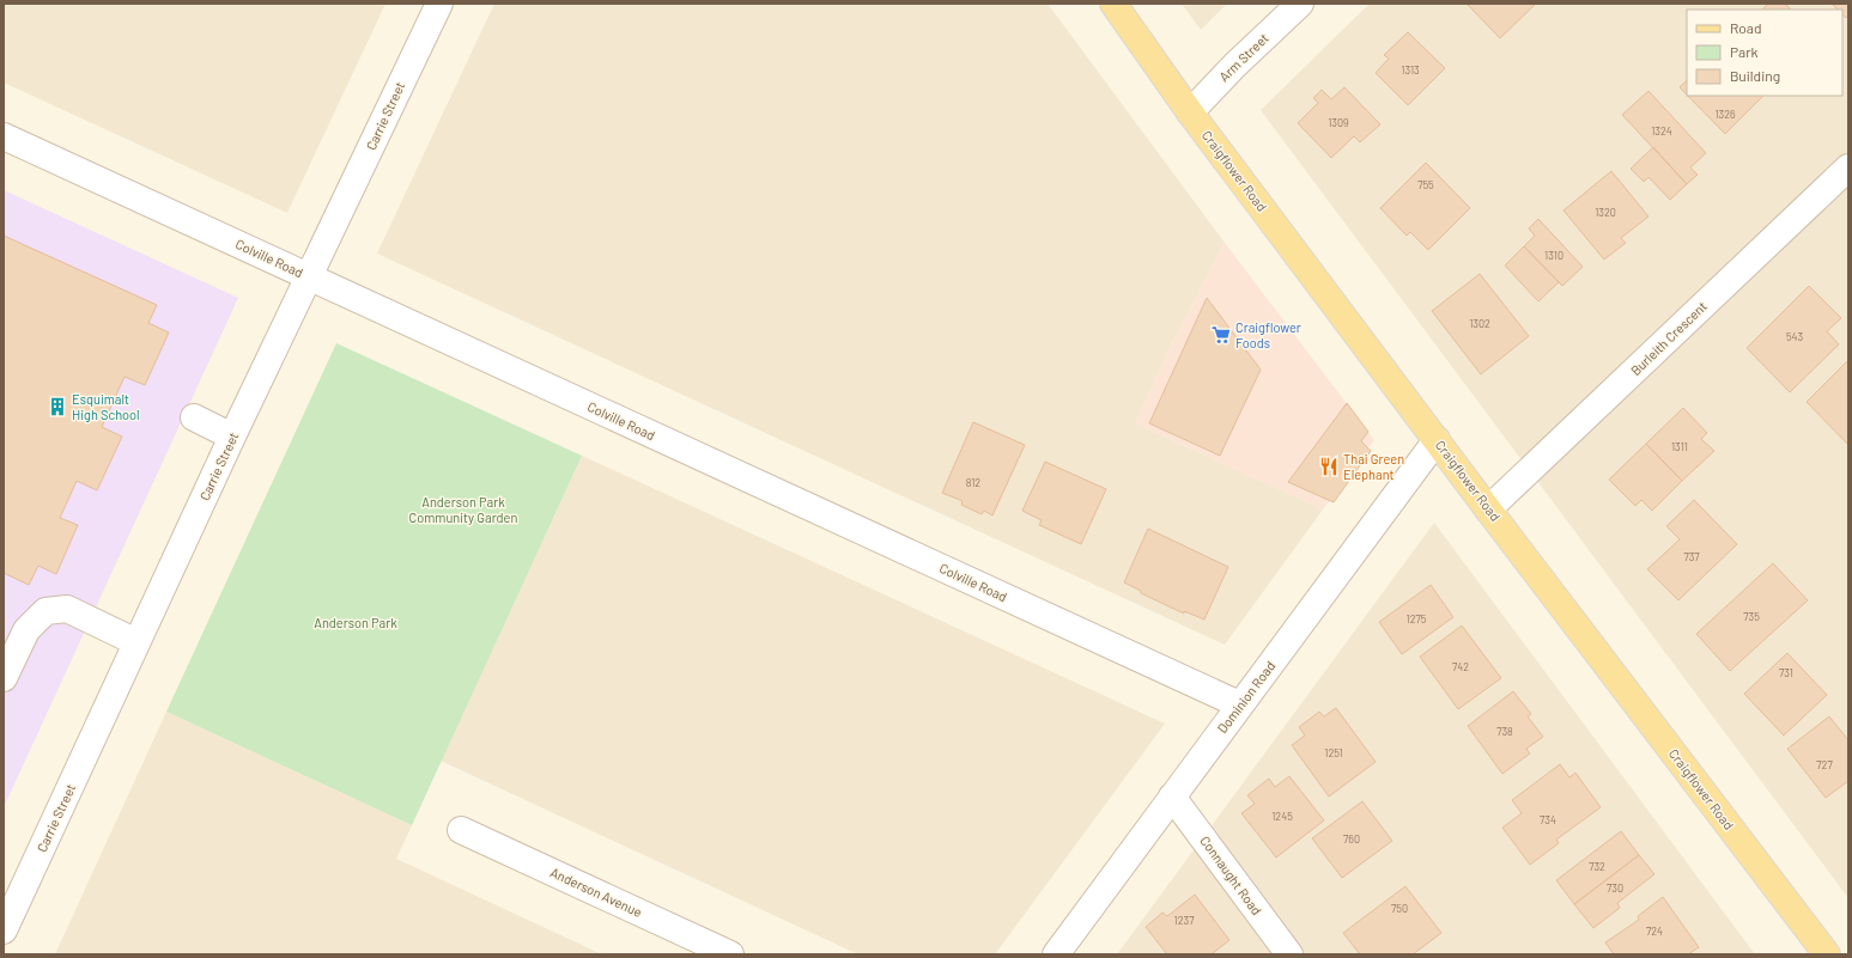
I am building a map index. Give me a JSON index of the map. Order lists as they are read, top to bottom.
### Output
{
  "streets": {
    "main road": ["Craigflower Road"],
    "street": [
      "Arm Street",
      "Carrie Street",
      "Colville Road",
      "Burleith Crescent",
      "Dominion Road",
      "Connaught Road",
      "Anderson Avenue"
    ]
  },
  "crossings": [
    ["Arm Street", "Craigflower Road"],
    ["Carrie Street", "Colville Road"],
    ["Craigflower Road", "Burleith Crescent"],
    ["Craigflower Road", "Dominion Road"],
    ["Colville Road", "Dominion Road"],
    ["Dominion Road", "Connaught Road"]
  ],
  "parks": ["Anderson Park Community Garden", "Anderson Park"],
  "places": {
    "supermarket": ["Craigflower Foods"],
    "building": ["Esquimalt High School"],
    "restaurant": ["Thai Green Elephant"]
  },
  "house_numbers": [
    "1313",
    "1326",
    "1309",
    "1324",
    "755",
    "1320",
    "1310",
    "1302",
    "543",
    "1311",
    "812",
    "737",
    "735",
    "1275",
    "742",
    "731",
    "738",
    "1251",
    "727",
    "1245",
    "734",
    "760",
    "732",
    "730",
    "750",
    "1237",
    "724"
  ],
  "legend": ["Road", "Park", "Building"]
}
